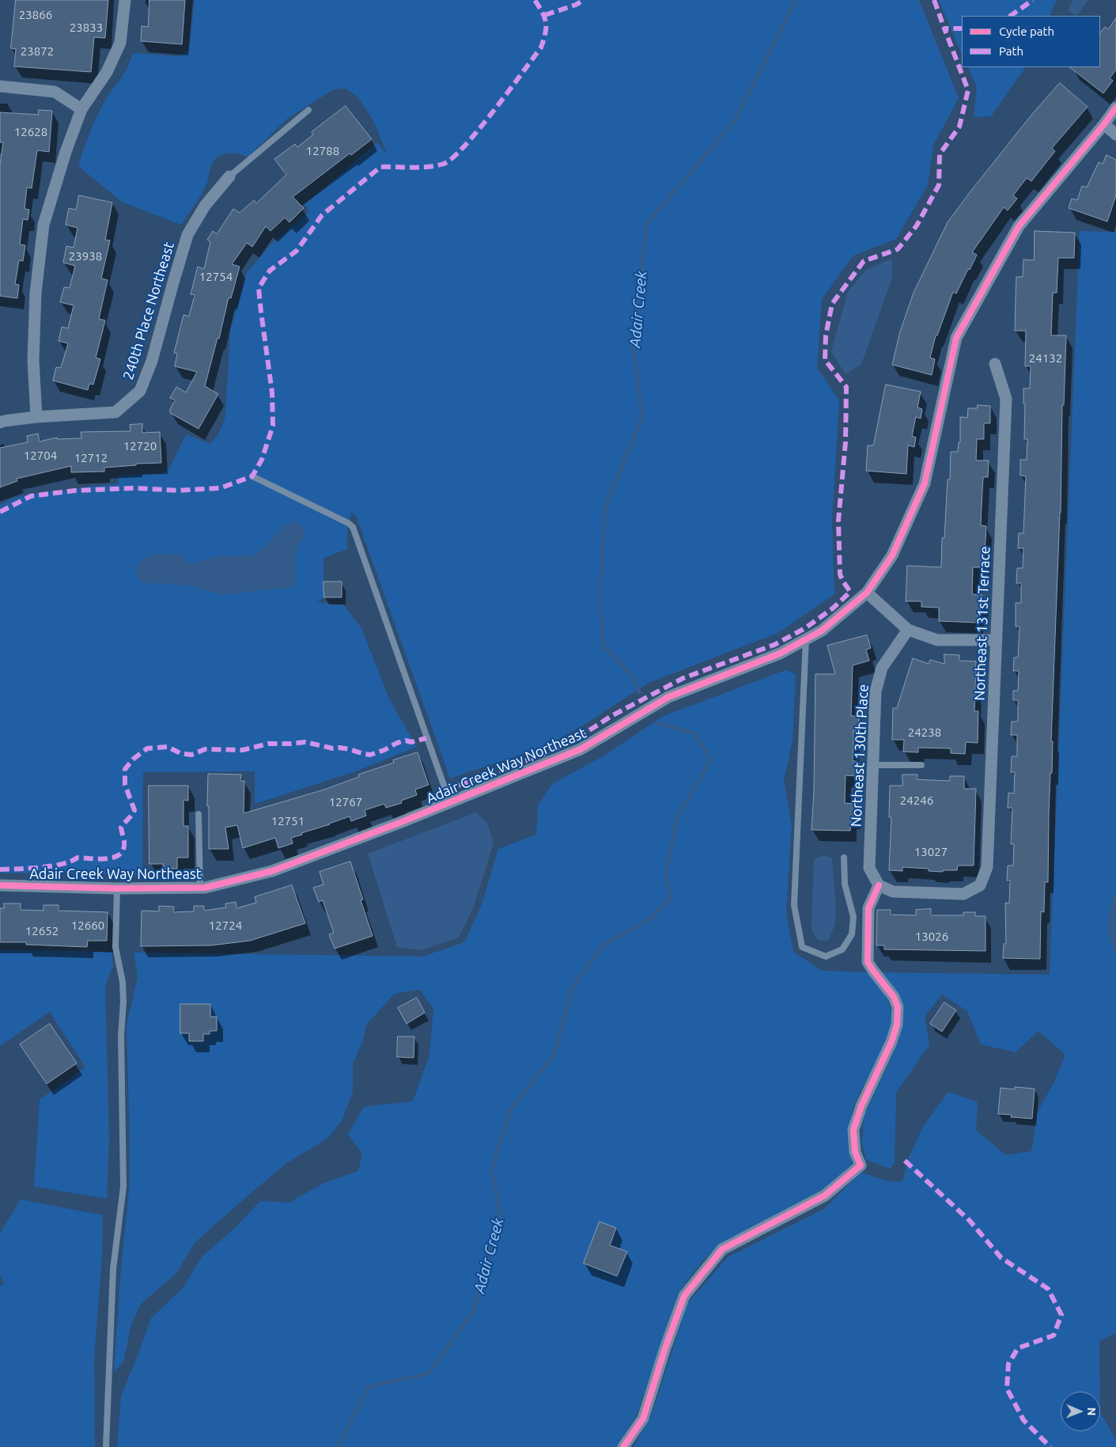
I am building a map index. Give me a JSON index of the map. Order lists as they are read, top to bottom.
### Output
{
  "streets": {
    "street": [
      "240th Place Northeast",
      "Northeast 131st Terrace",
      "Northeast 130th Place",
      "Adair Creek Way Northeast"
    ]
  },
  "crossings": [
    ["Northeast 131st Terrace", "Northeast 130th Place"]
  ],
  "water": ["Adair Creek"],
  "house_numbers": [
    "23866",
    "23833",
    "23872",
    "12628",
    "12788",
    "23938",
    "12754",
    "24132",
    "12720",
    "12704",
    "12712",
    "24238",
    "24246",
    "12767",
    "12751",
    "13027",
    "12660",
    "12724",
    "12652",
    "13026"
  ],
  "legend": ["Cycle path", "Path"],
  "north": "right"
}
